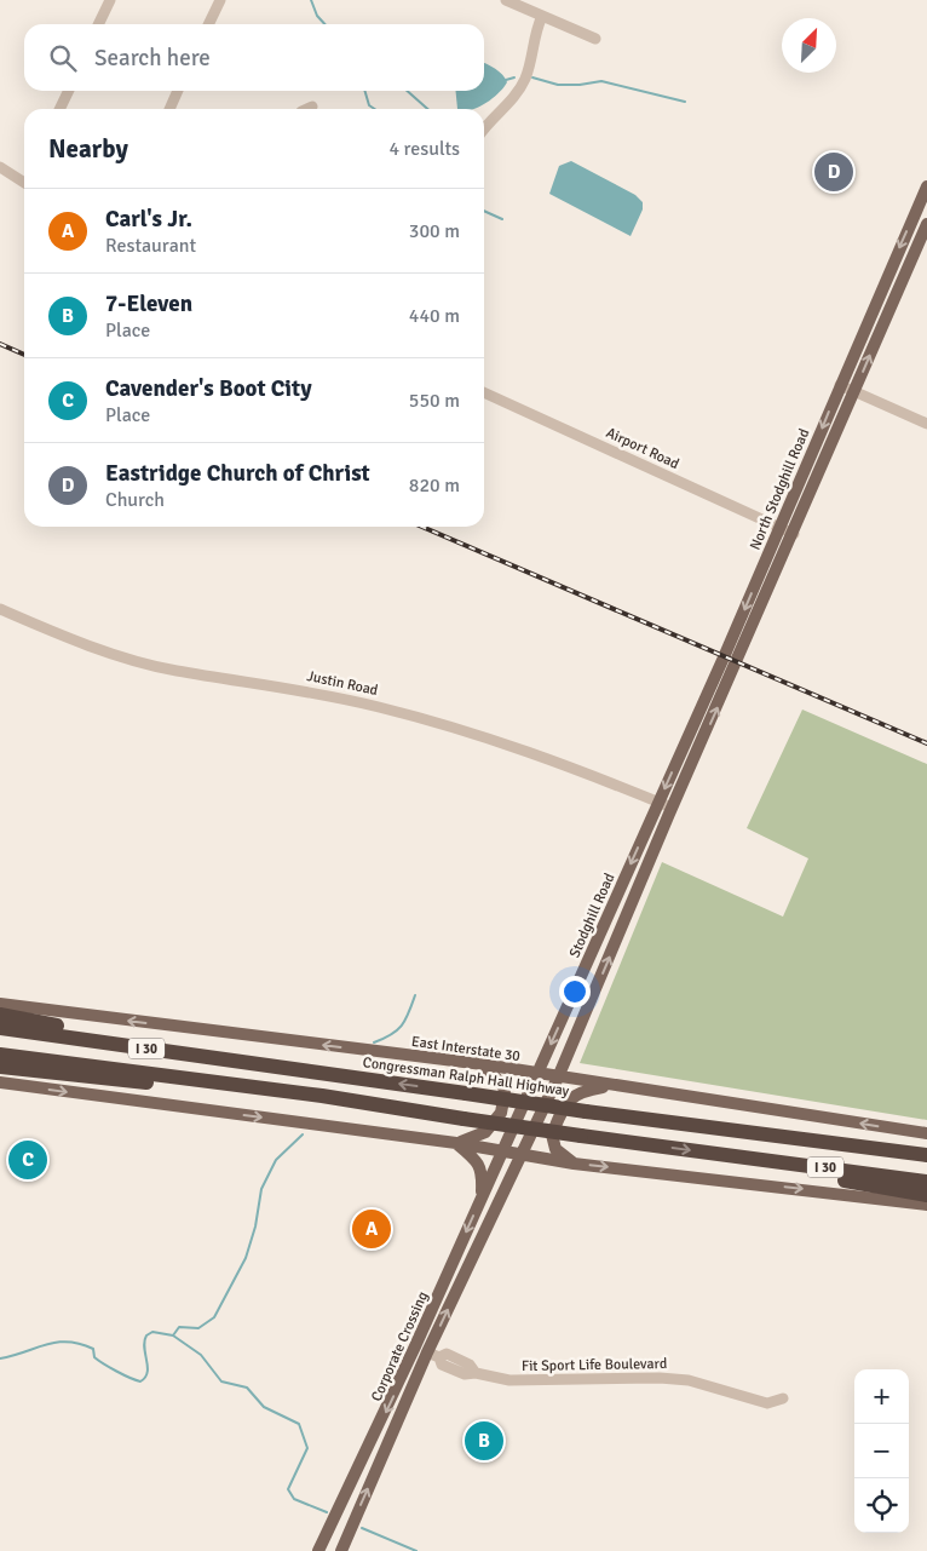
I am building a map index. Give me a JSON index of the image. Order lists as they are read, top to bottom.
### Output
{
  "streets": {
    "highway": ["I 30", "Congressman Ralph Hall Highway"],
    "main road": [
      "North Stodghill Road",
      "Stodghill Road",
      "East Interstate 30",
      "Corporate Crossing"
    ],
    "street": ["Airport Road", "Justin Road", "Fit Sport Life Boulevard"]
  },
  "crossings": [
    ["Airport Road", "North Stodghill Road"],
    ["North Stodghill Road", "Justin Road"],
    ["North Stodghill Road", "Stodghill Road"],
    ["Justin Road", "Stodghill Road"],
    ["Stodghill Road", "East Interstate 30"],
    ["Stodghill Road", "Corporate Crossing"],
    ["East Interstate 30", "Corporate Crossing"],
    ["Corporate Crossing", "Fit Sport Life Boulevard"]
  ],
  "north": "top right",
  "page": {
    "search": "Search here",
    "heading": ["Nearby", "4 results"],
    "pins": [
      "D",
      "C",
      "A",
      "B"
    ],
    "list": [
      {
        "mark": "A",
        "name": "Carl's Jr.",
        "note": "Restaurant",
        "value": "300 m"
      },
      {
        "mark": "B",
        "name": "7-Eleven",
        "note": "Place",
        "value": "440 m"
      },
      {
        "mark": "C",
        "name": "Cavender's Boot City",
        "note": "Place",
        "value": "550 m"
      },
      {
        "mark": "D",
        "name": "Eastridge Church of Christ",
        "note": "Church",
        "value": "820 m"
      }
    ],
    "map_buttons": ["+", "−"]
  }
}
